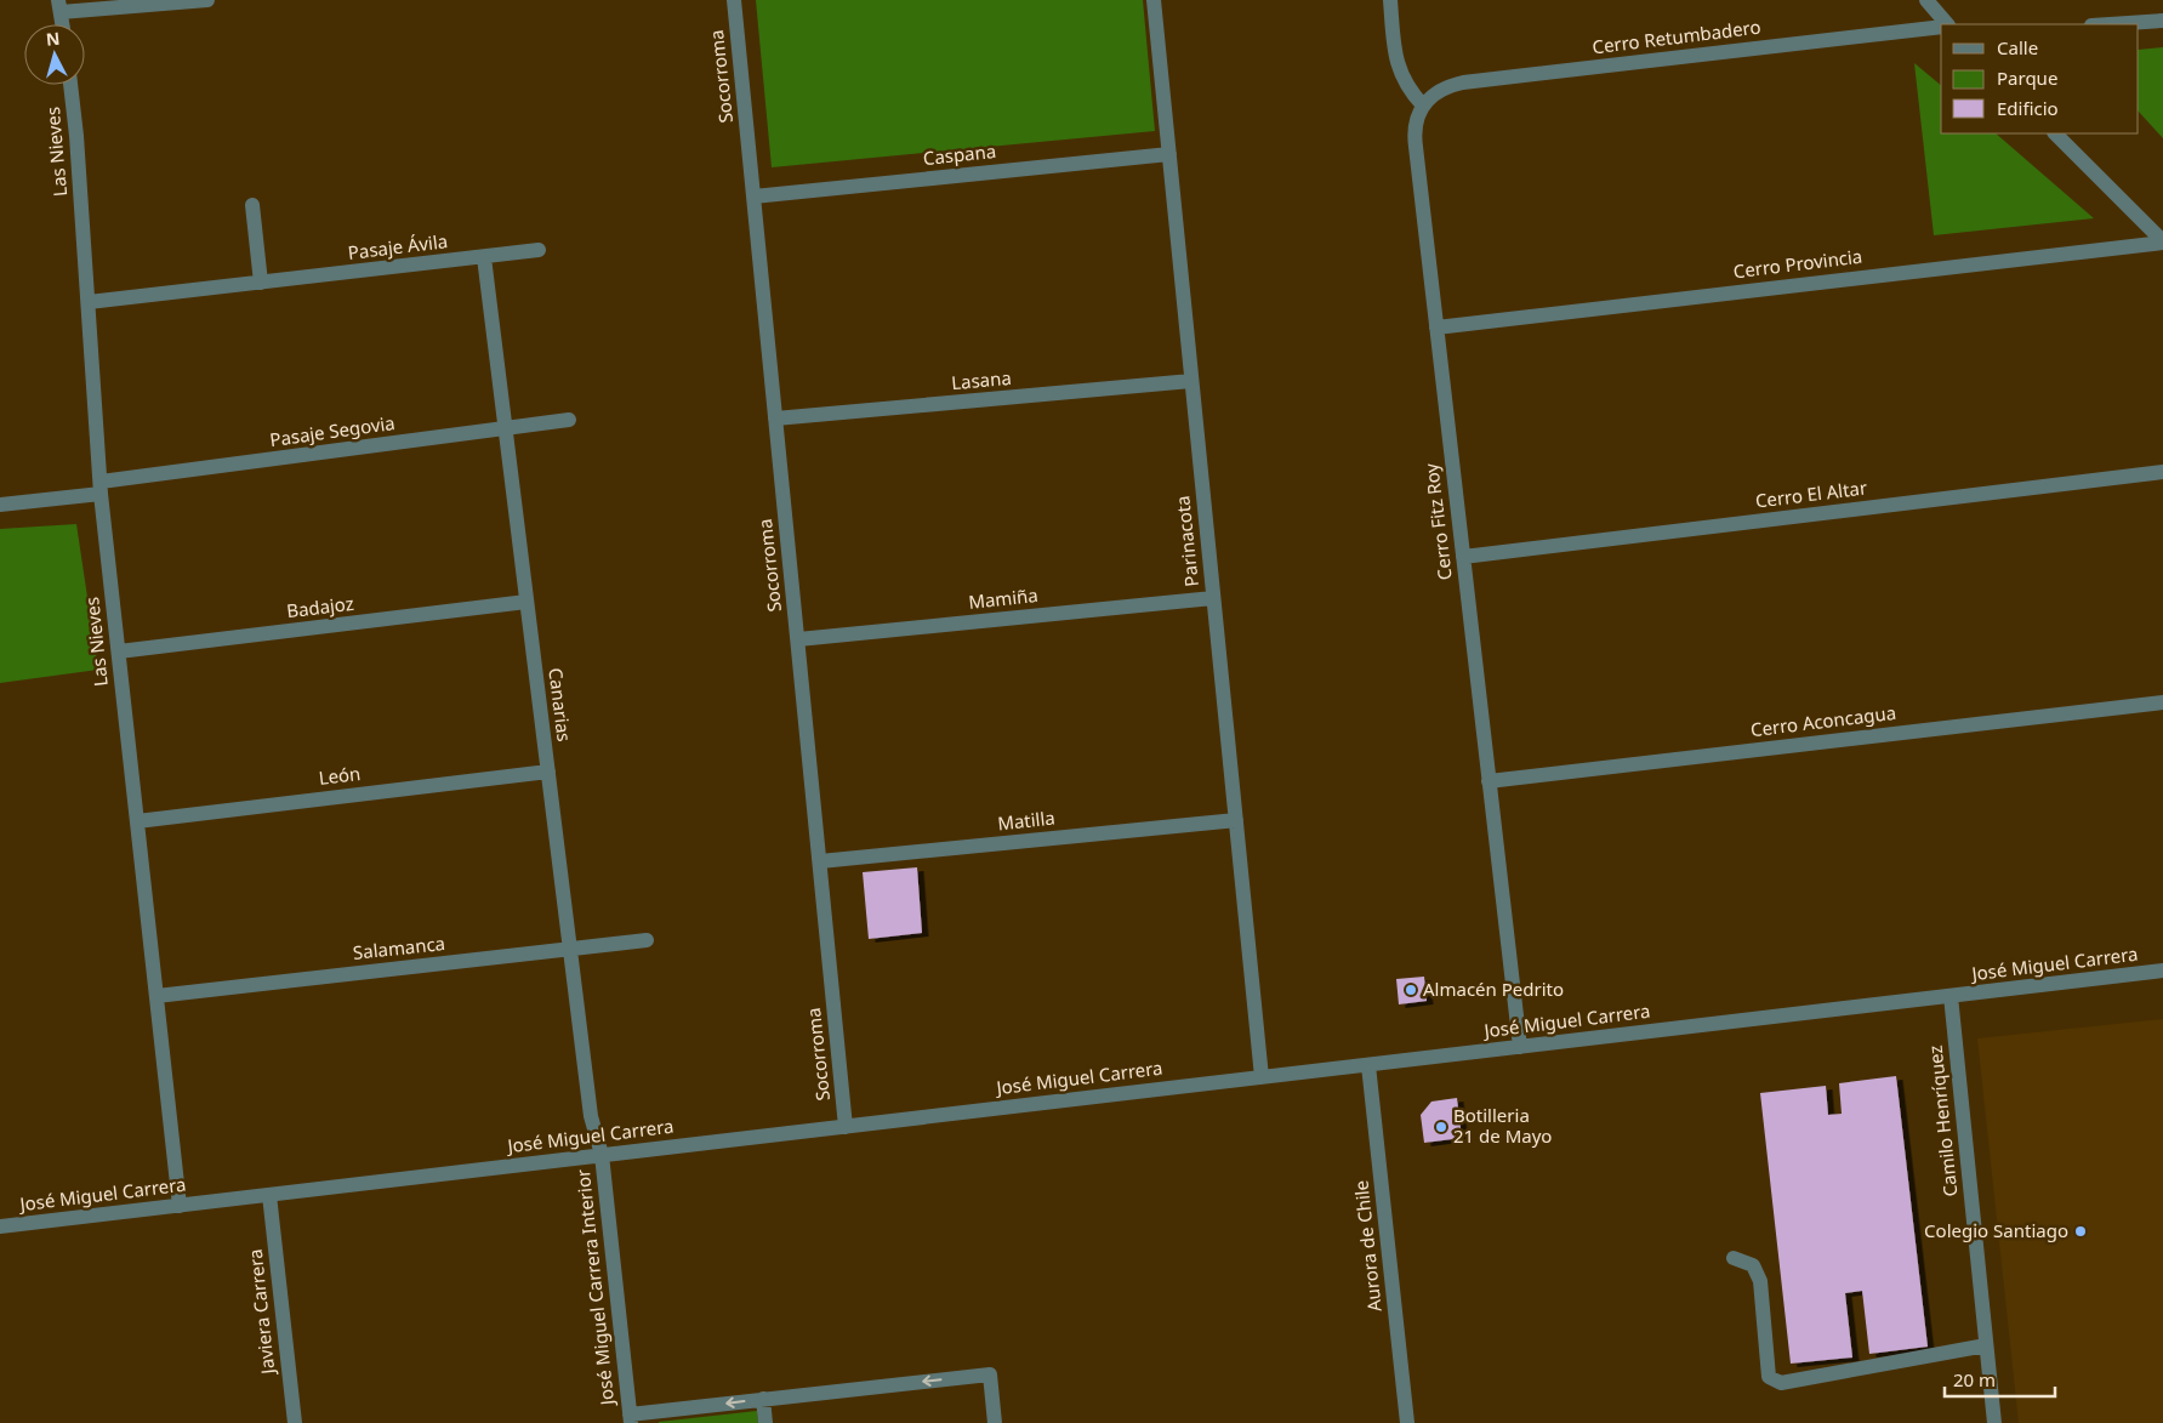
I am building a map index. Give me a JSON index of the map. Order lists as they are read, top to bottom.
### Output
{
  "streets": {
    "street": [
      "Cerro Retumbadero",
      "Socorroma",
      "Las Nieves",
      "Caspana",
      "Pasaje Ávila",
      "Cerro Provincia",
      "Lasana",
      "Pasaje Segovia",
      "Cerro El Altar",
      "Cerro Fitz Roy",
      "Parinacota",
      "Mamiña",
      "Badajoz",
      "Canarias",
      "Cerro Aconcagua",
      "León",
      "Matilla",
      "Salamanca",
      "José Miguel Carrera",
      "Camilo Henríquez",
      "Aurora de Chile",
      "José Miguel Carrera Interior",
      "Javiera Carrera"
    ]
  },
  "crossings": [
    ["Cerro Retumbadero", "Cerro Fitz Roy"],
    ["Socorroma", "Caspana"],
    ["Socorroma", "Lasana"],
    ["Socorroma", "Mamiña"],
    ["Socorroma", "Matilla"],
    ["Socorroma", "José Miguel Carrera"],
    ["Las Nieves", "Pasaje Ávila"],
    ["Las Nieves", "Pasaje Segovia"],
    ["Las Nieves", "Badajoz"],
    ["Las Nieves", "León"],
    ["Las Nieves", "Salamanca"],
    ["Las Nieves", "José Miguel Carrera"],
    ["Caspana", "Parinacota"],
    ["Pasaje Ávila", "Canarias"],
    ["Cerro Provincia", "Cerro Fitz Roy"],
    ["Lasana", "Parinacota"],
    ["Pasaje Segovia", "Canarias"],
    ["Cerro El Altar", "Cerro Fitz Roy"],
    ["Cerro Fitz Roy", "Cerro Aconcagua"],
    ["Cerro Fitz Roy", "José Miguel Carrera"],
    ["Parinacota", "Mamiña"],
    ["Parinacota", "Matilla"],
    ["Parinacota", "José Miguel Carrera"],
    ["Badajoz", "Canarias"],
    ["Canarias", "León"],
    ["Canarias", "Salamanca"],
    ["Canarias", "José Miguel Carrera"],
    ["Canarias", "José Miguel Carrera Interior"],
    ["José Miguel Carrera", "Camilo Henríquez"],
    ["José Miguel Carrera", "Aurora de Chile"],
    ["José Miguel Carrera", "José Miguel Carrera Interior"],
    ["José Miguel Carrera", "Javiera Carrera"]
  ],
  "one_way": ["José Miguel Carrera Interior"],
  "places": ["Almacén Pedrito", "Botilleria 21 de Mayo", "Colegio Santiago"],
  "legend": ["Calle", "Parque", "Edificio"],
  "scale_bar": "20 m",
  "north": "top"
}
